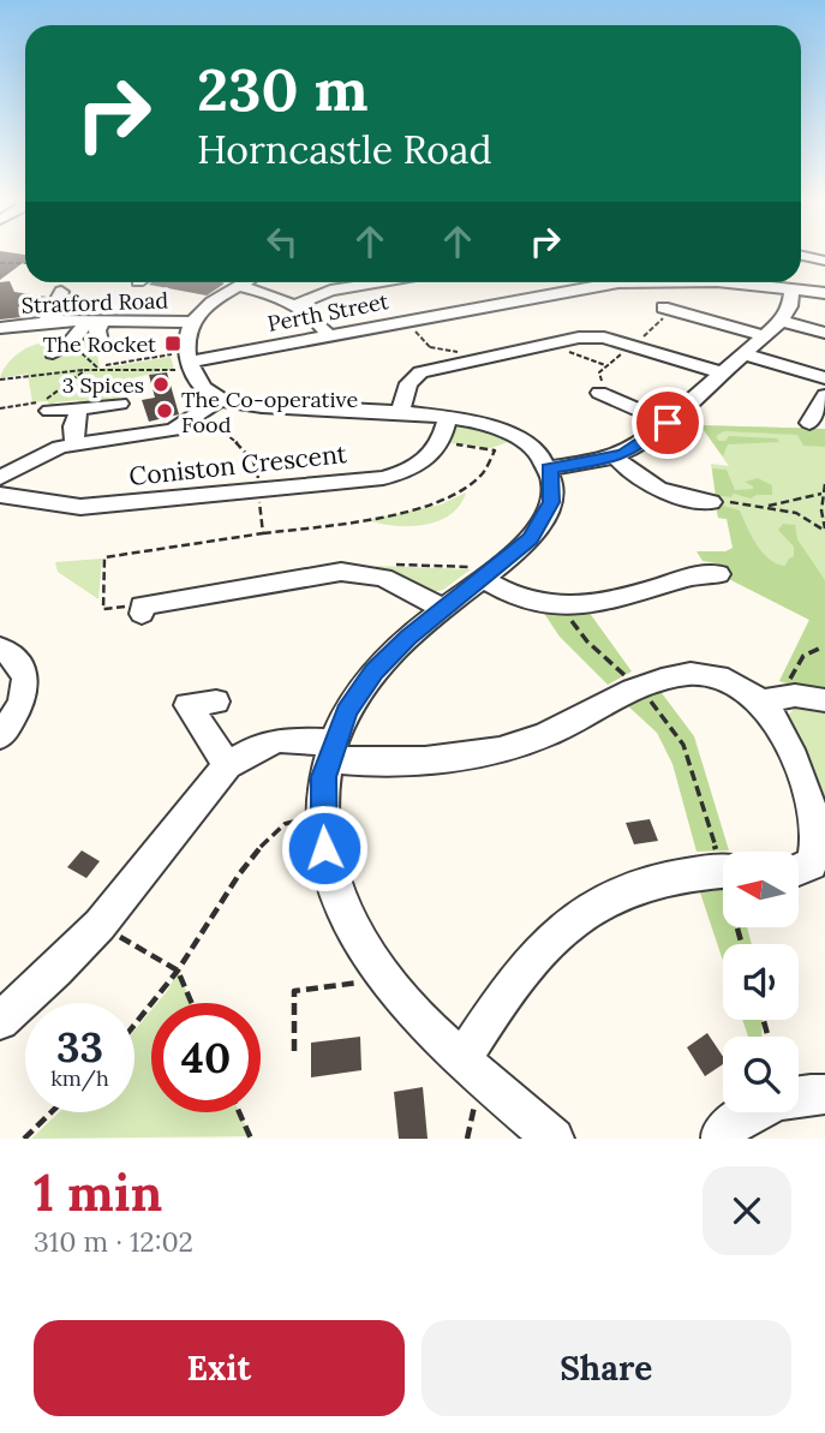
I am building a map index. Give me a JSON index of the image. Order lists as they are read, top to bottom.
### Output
{
  "streets": {
    "street": ["Stratford Road", "Perth Street", "Coniston Crescent"]
  },
  "places": {
    "transit": ["The Rocket"],
    "other": ["3 Spices", "The Co-operative Food"]
  },
  "north": "left",
  "page": {
    "turn": ["230 m", "Horncastle Road"],
    "speed": "33 km/h",
    "limit": "40",
    "heading": ["1 min", "310 m · 12:02"],
    "buttons": ["Exit", "Share"]
  }
}
